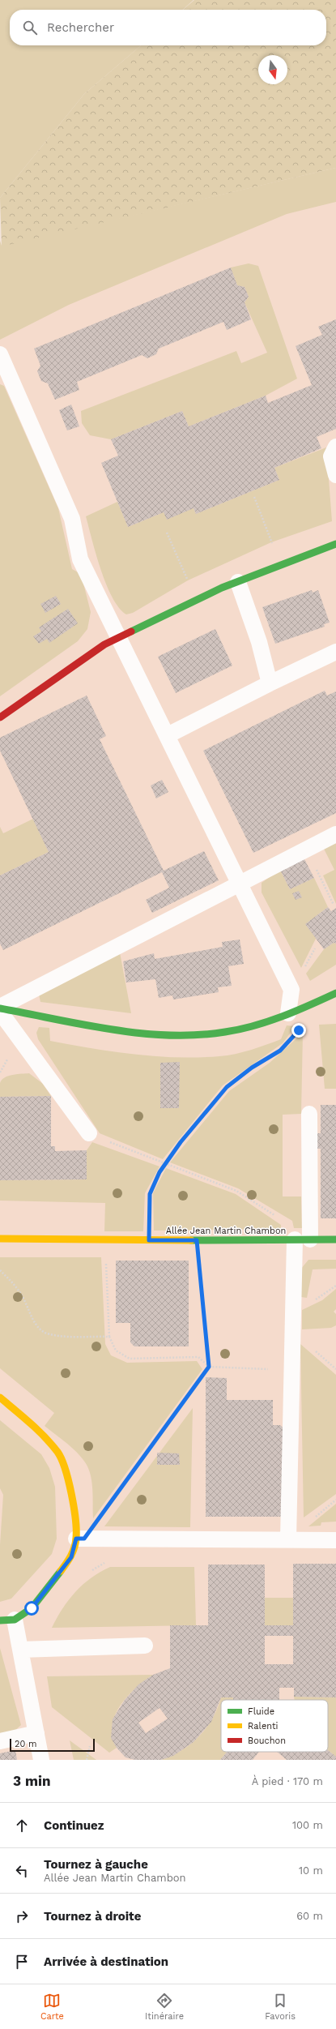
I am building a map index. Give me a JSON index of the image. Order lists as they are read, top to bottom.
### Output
{
  "streets": {
    "street": ["Allée Jean Martin Chambon"]
  },
  "legend": ["Fluide", "Ralenti", "Bouchon"],
  "scale_bar": "20 m",
  "north": "bottom",
  "page": {
    "search": "Rechercher",
    "scale": "20 m",
    "heading": ["3 min", "À pied · 170 m"],
    "list": [
      ["Continuez", "100 m"],
      ["Tournez à gauche", "Allée Jean Martin Chambon", "10 m"],
      ["Tournez à droite", "60 m"],
      "Arrivée à destination"
    ],
    "nav": ["Carte", "Itinéraire", "Favoris"]
  }
}
